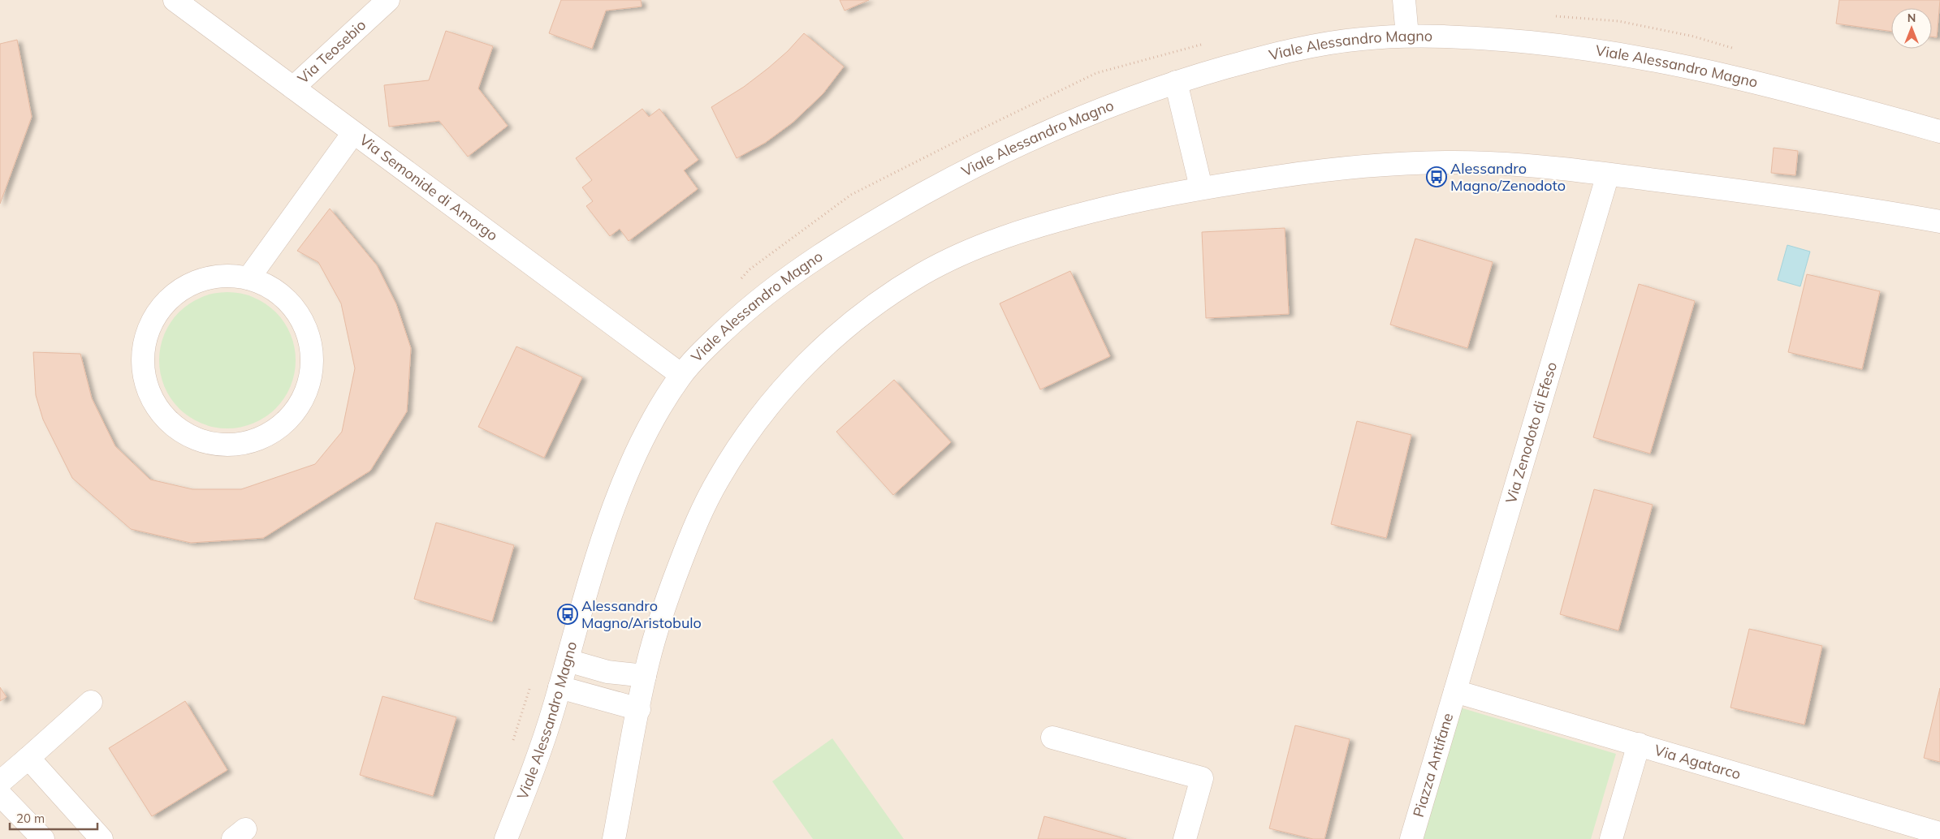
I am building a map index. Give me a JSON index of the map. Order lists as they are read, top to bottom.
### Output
{
  "streets": {
    "street": [
      "Viale Alessandro Magno",
      "Via Teosebio",
      "Via Semonide di Amorgo",
      "Via Zenodoto di Efeso",
      "Via Agatarco",
      "Piazza Antifane"
    ]
  },
  "crossings": [
    ["Viale Alessandro Magno", "Via Semonide di Amorgo"],
    ["Via Teosebio", "Via Semonide di Amorgo"],
    ["Via Zenodoto di Efeso", "Via Agatarco"],
    ["Via Zenodoto di Efeso", "Piazza Antifane"],
    ["Via Agatarco", "Piazza Antifane"]
  ],
  "places": {
    "bus stop": ["Alessandro Magno/Zenodoto", "Alessandro Magno/Aristobulo"]
  },
  "scale_bar": "20 m",
  "north": "top"
}
